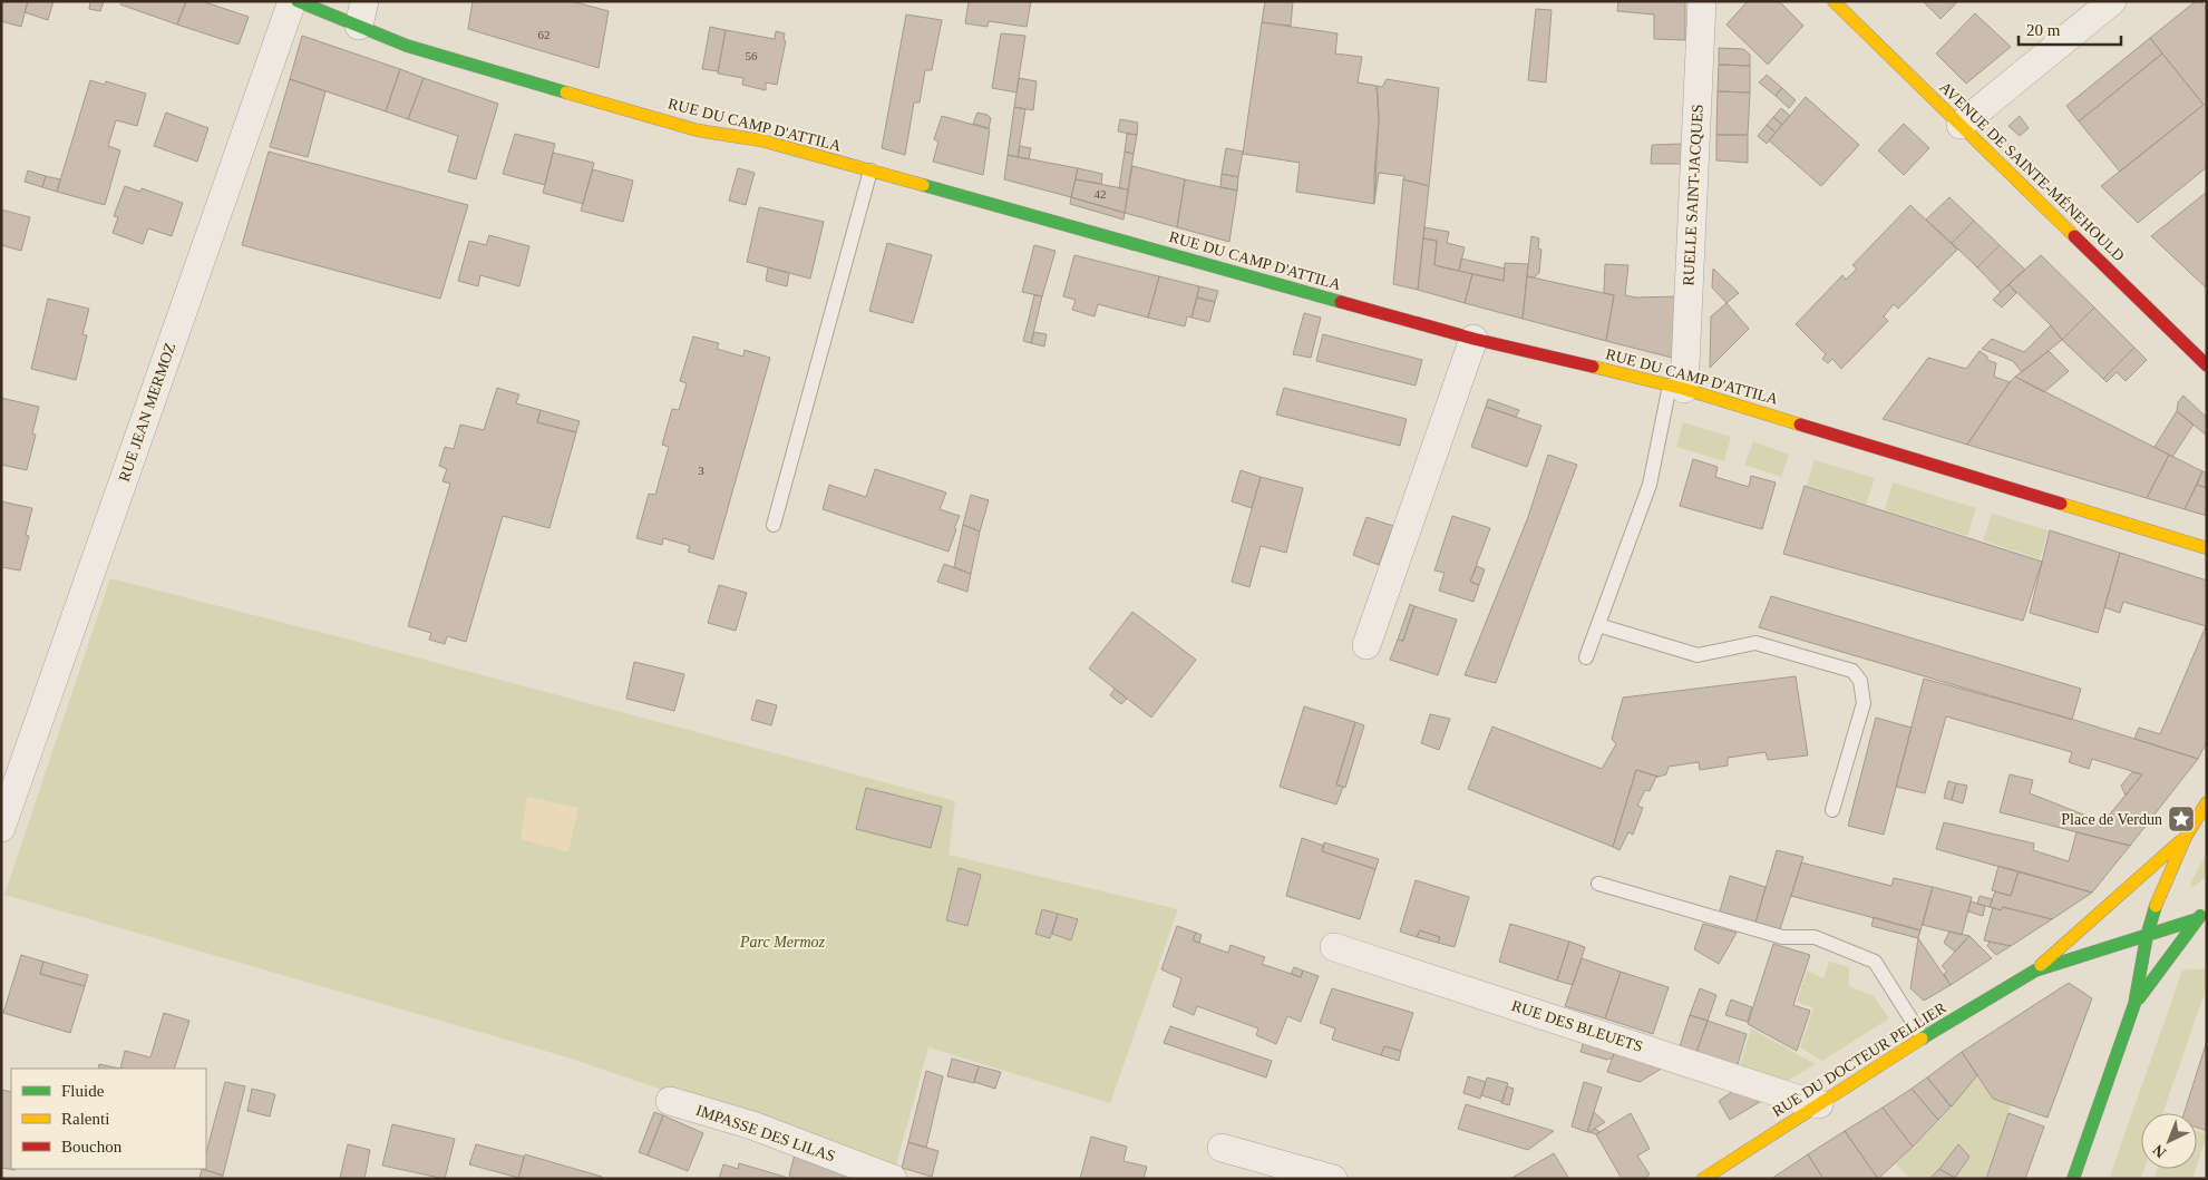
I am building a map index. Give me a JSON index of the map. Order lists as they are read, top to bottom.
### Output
{
  "streets": {
    "street": [
      "RUE DU CAMP D'ATTILA",
      "AVENUE DE SAINTE-MÉNEHOULD",
      "RUELLE SAINT-JACQUES",
      "RUE JEAN MERMOZ",
      "RUE DES BLEUETS",
      "RUE DU DOCTEUR PELLIER",
      "IMPASSE DES LILAS"
    ]
  },
  "crossings": [
    ["RUE DU CAMP D'ATTILA", "RUELLE SAINT-JACQUES"],
    ["RUE DES BLEUETS", "RUE DU DOCTEUR PELLIER"]
  ],
  "parks": ["Parc Mermoz"],
  "places": {
    "place": ["Place de Verdun"]
  },
  "house_numbers": [
    "62",
    "56",
    "42",
    "3"
  ],
  "legend": ["Fluide", "Ralenti", "Bouchon"],
  "scale_bar": "20 m",
  "north": "bottom left"
}
